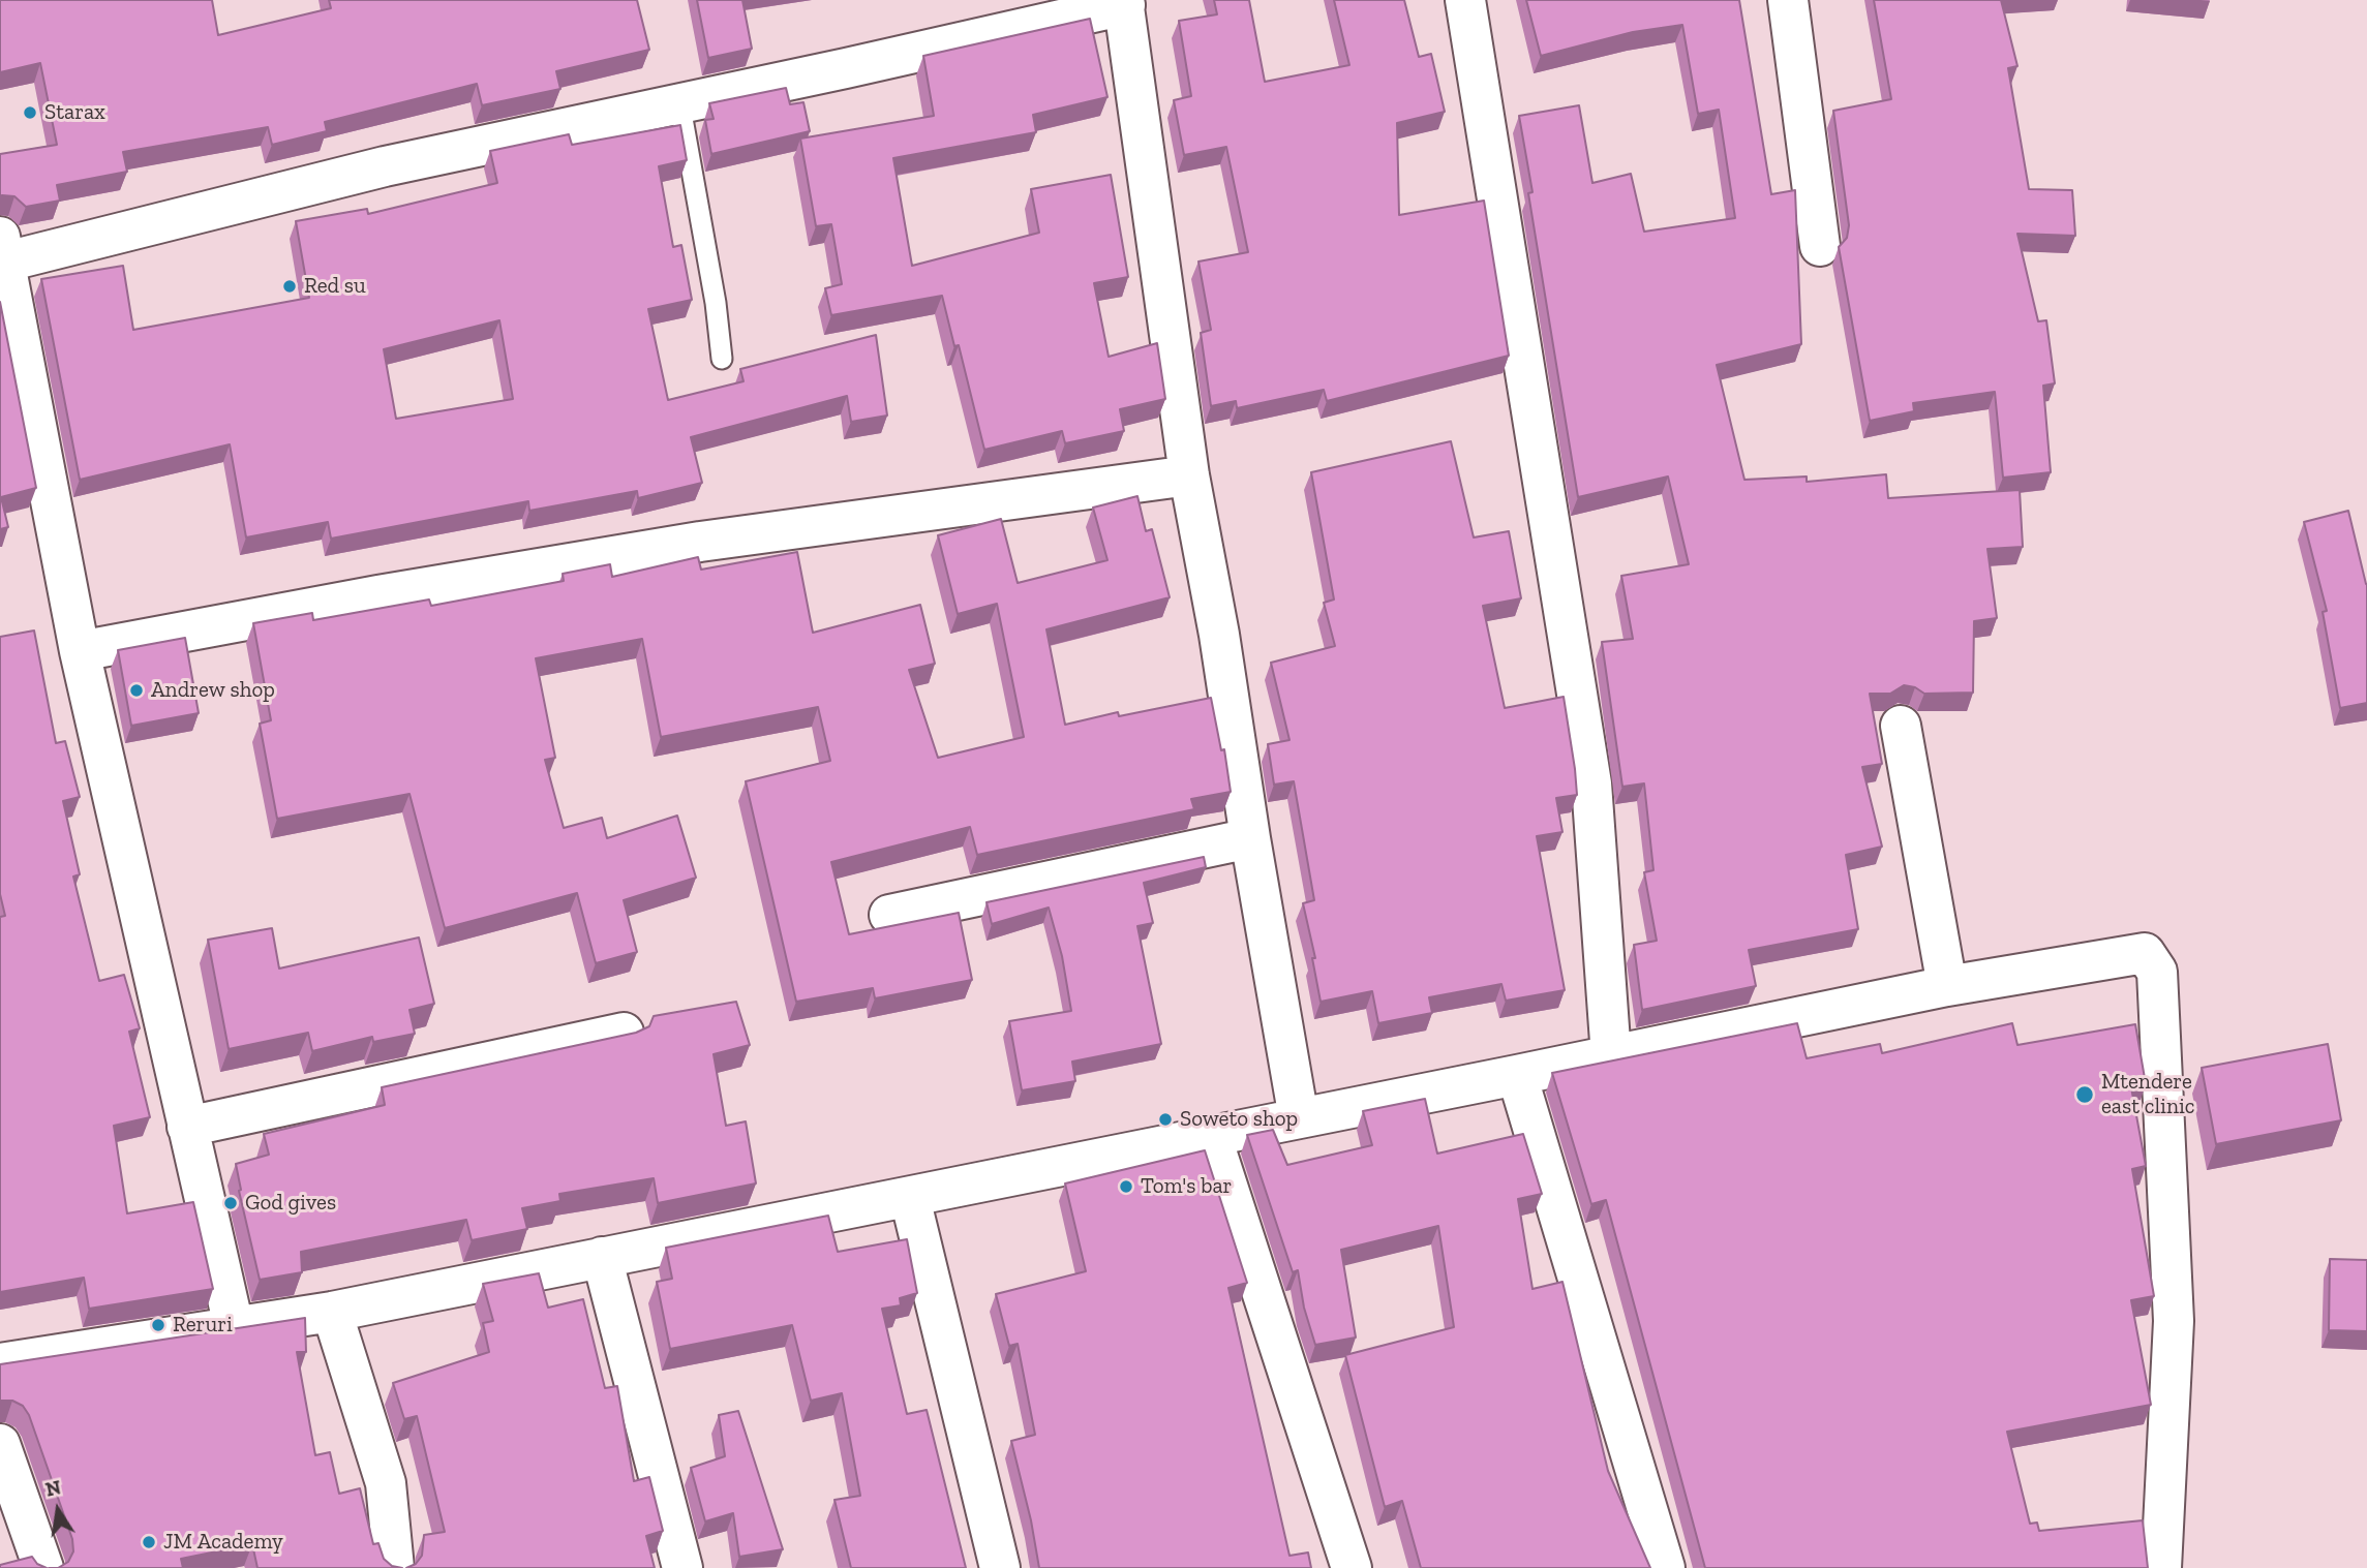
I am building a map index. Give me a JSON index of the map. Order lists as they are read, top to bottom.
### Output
{
  "places": [
    "Starax",
    "Red su",
    "Andrew shop",
    "Mtendere east clinic",
    "Soweto shop",
    "Tom's bar",
    "God gives",
    "Reruri",
    "JM Academy"
  ],
  "north": "top"
}
